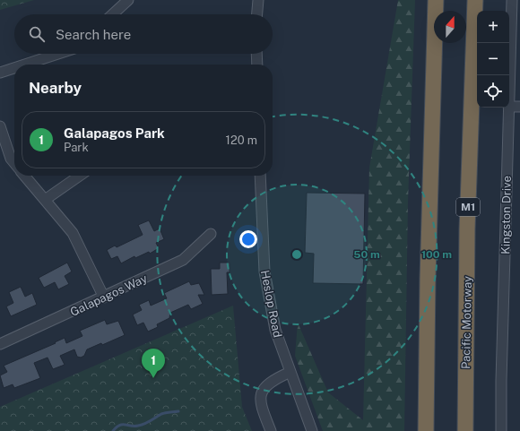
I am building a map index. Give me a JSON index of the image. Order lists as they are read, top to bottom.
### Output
{
  "streets": {
    "highway": ["M1", "Pacific Motorway"],
    "street": ["Kingston Drive", "Galapagos Way", "Heslop Road"]
  },
  "north": "top",
  "page": {
    "map_buttons": ["+", "−"],
    "search": "Search here",
    "heading": "Nearby",
    "list": [
      {
        "mark": "1",
        "name": "Galapagos Park",
        "note": "Park",
        "value": "120 m"
      }
    ],
    "pins": "1"
  },
  "rings": ["50 m", "100 m"]
}
